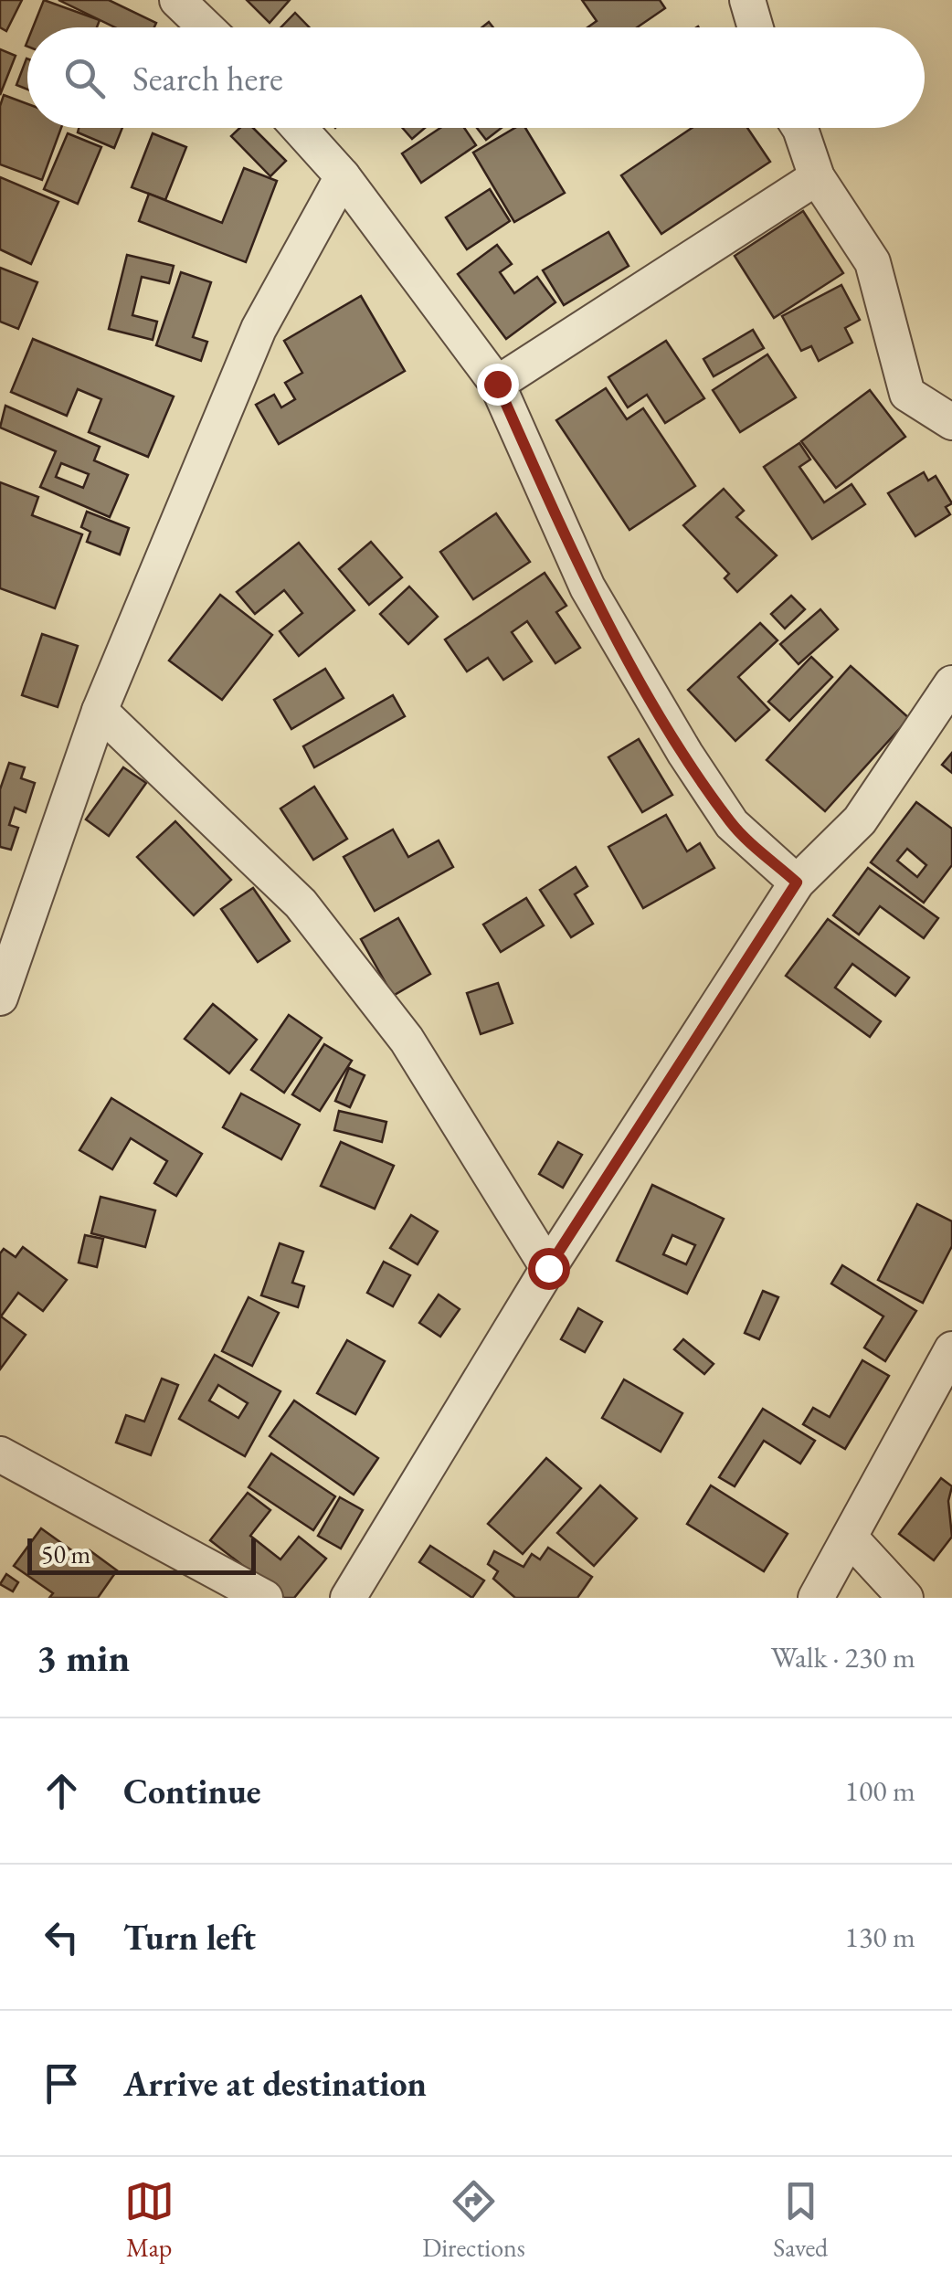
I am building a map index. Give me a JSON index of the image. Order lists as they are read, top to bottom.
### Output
{
  "scale_bar": "50 m",
  "page": {
    "search": "Search here",
    "scale": "50 m",
    "heading": ["3 min", "Walk · 230 m"],
    "list": [
      ["Continue", "100 m"],
      ["Turn left", "130 m"],
      "Arrive at destination"
    ],
    "nav": ["Map", "Directions", "Saved"]
  }
}
